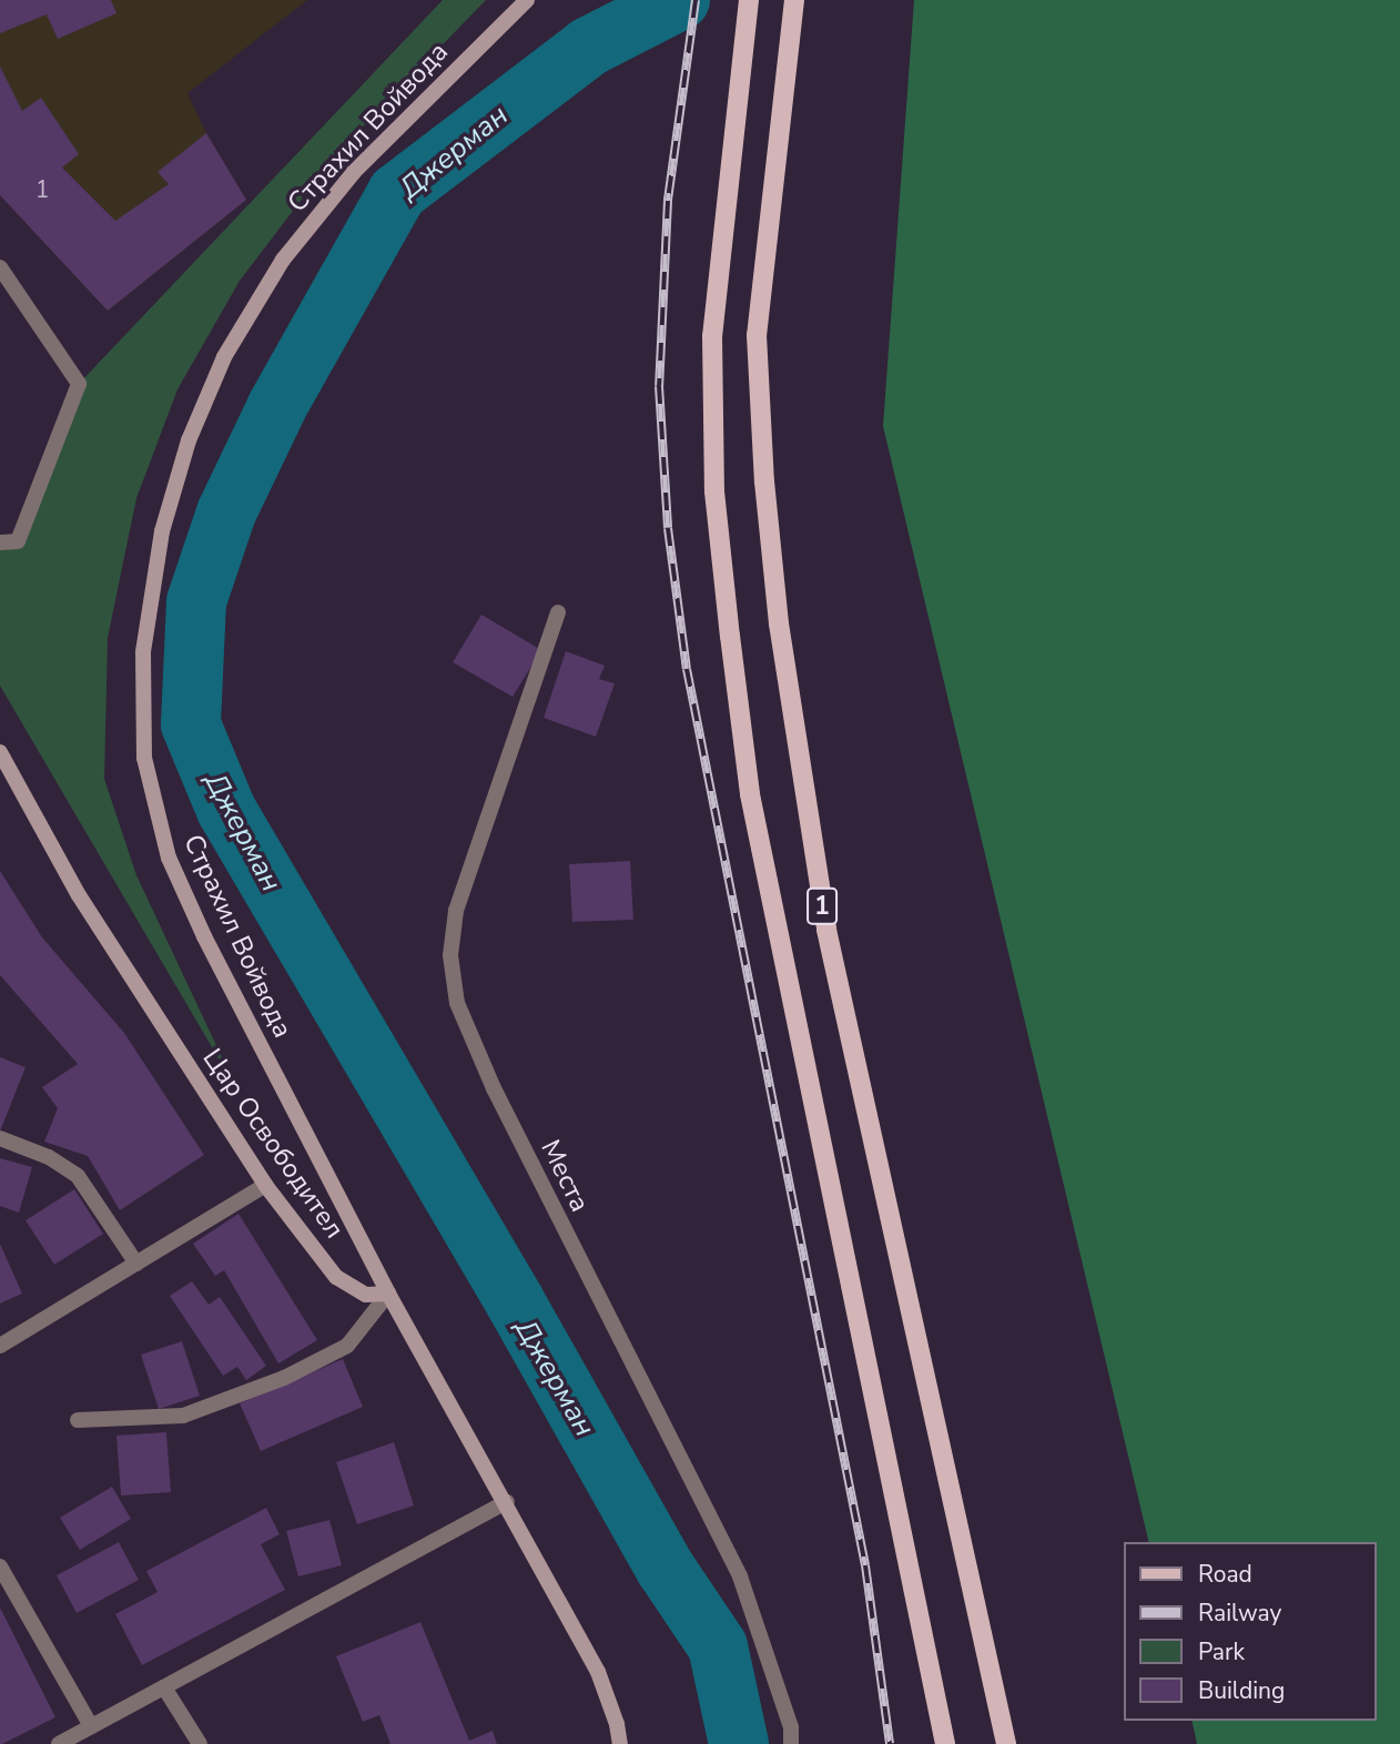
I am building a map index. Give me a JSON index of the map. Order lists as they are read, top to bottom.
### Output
{
  "streets": {
    "main road": ["1"],
    "street": ["Страхил Войвода", "Цар Освободител", "Места"]
  },
  "crossings": [
    ["Страхил Войвода", "Цар Освободител"]
  ],
  "water": ["Джерман"],
  "house_numbers": ["1"],
  "legend": [
    "Road",
    "Railway",
    "Park",
    "Building"
  ]
}
